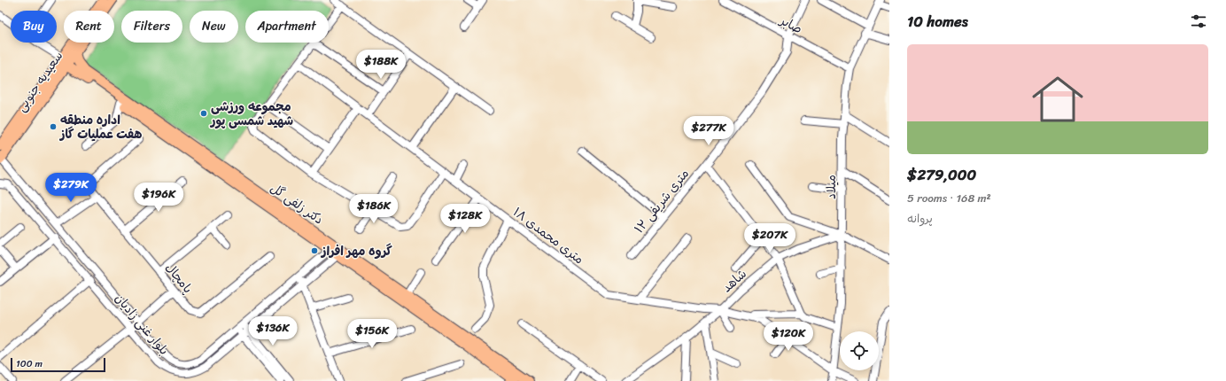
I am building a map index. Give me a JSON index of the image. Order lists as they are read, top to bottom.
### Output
{
  "streets": {
    "main road": ["سعیدیه جنوبی", "دکتر زلفی گل"],
    "street": [
      "صابر",
      "میلاد",
      "۱۲ متری شریفی",
      "۱۸ متری محمدی",
      "پامچال",
      "شاهد",
      "بلوار غنی زادیان"
    ]
  },
  "crossings": [
    ["صابر", "میلاد"],
    ["صابر", "۱۲ متری شریفی"],
    ["سعیدیه جنوبی", "دکتر زلفی گل"],
    ["سعیدیه جنوبی", "بلوار غنی زادیان"],
    ["میلاد", "شاهد"],
    ["دکتر زلفی گل", "بلوار غنی زادیان"],
    ["۱۸ متری محمدی", "شاهد"]
  ],
  "places": ["مجموعه ورزشی شهید شمسی پور", "اداره منطقه هفت عملیات گاز", "گروه مهر افراز"],
  "scale_bar": "100 m",
  "page": {
    "heading": "10 homes",
    "chip": [
      "Buy",
      "Rent",
      "Filters",
      "New",
      "Apartment"
    ],
    "list": [
      {
        "name": "$279,000",
        "note": "5 rooms · 168 m² · پروانه"
      }
    ],
    "price": [
      "$188K",
      "$277K",
      "$279K",
      "$196K",
      "$186K",
      "$128K",
      "$207K",
      "$136K",
      "$156K",
      "$120K"
    ],
    "scale": "100 m"
  }
}
